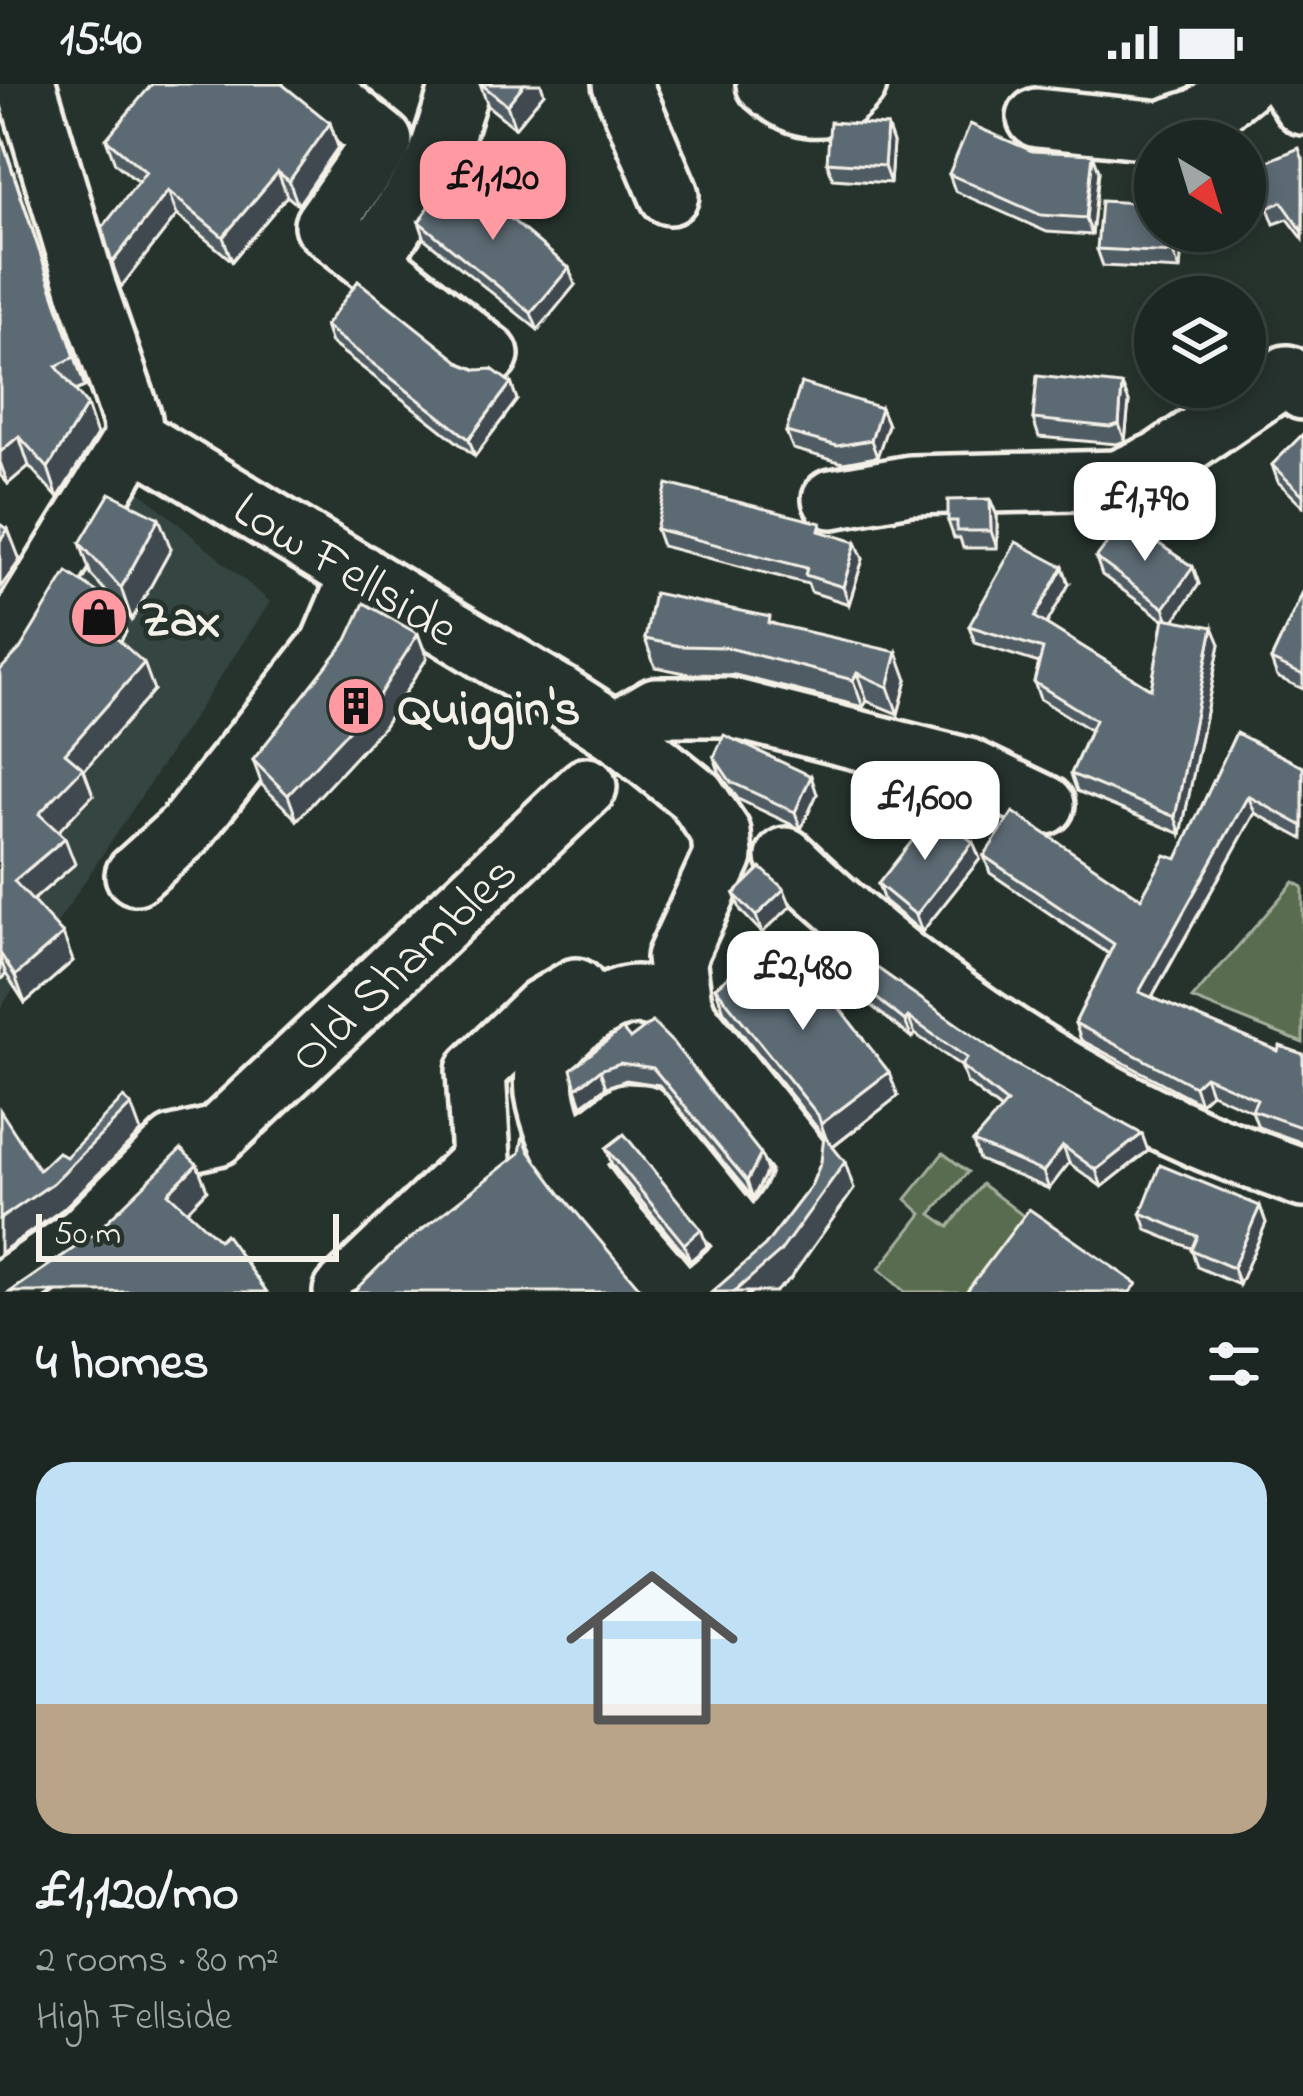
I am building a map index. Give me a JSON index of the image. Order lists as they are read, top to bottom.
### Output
{
  "streets": {
    "street": ["Low Fellside", "Old Shambles"]
  },
  "places": {
    "shop": ["Zax"],
    "building": ["Quiggin's"]
  },
  "scale_bar": "50 m",
  "north": "bottom right",
  "page": {
    "status": "15:40",
    "price": [
      "£1,120",
      "£1,790",
      "£1,600",
      "£2,480"
    ],
    "scale": "50 m",
    "heading": "4 homes",
    "list": [
      {
        "name": "£1,120/mo",
        "note": "2 rooms · 80 m² · High Fellside"
      }
    ]
  }
}
